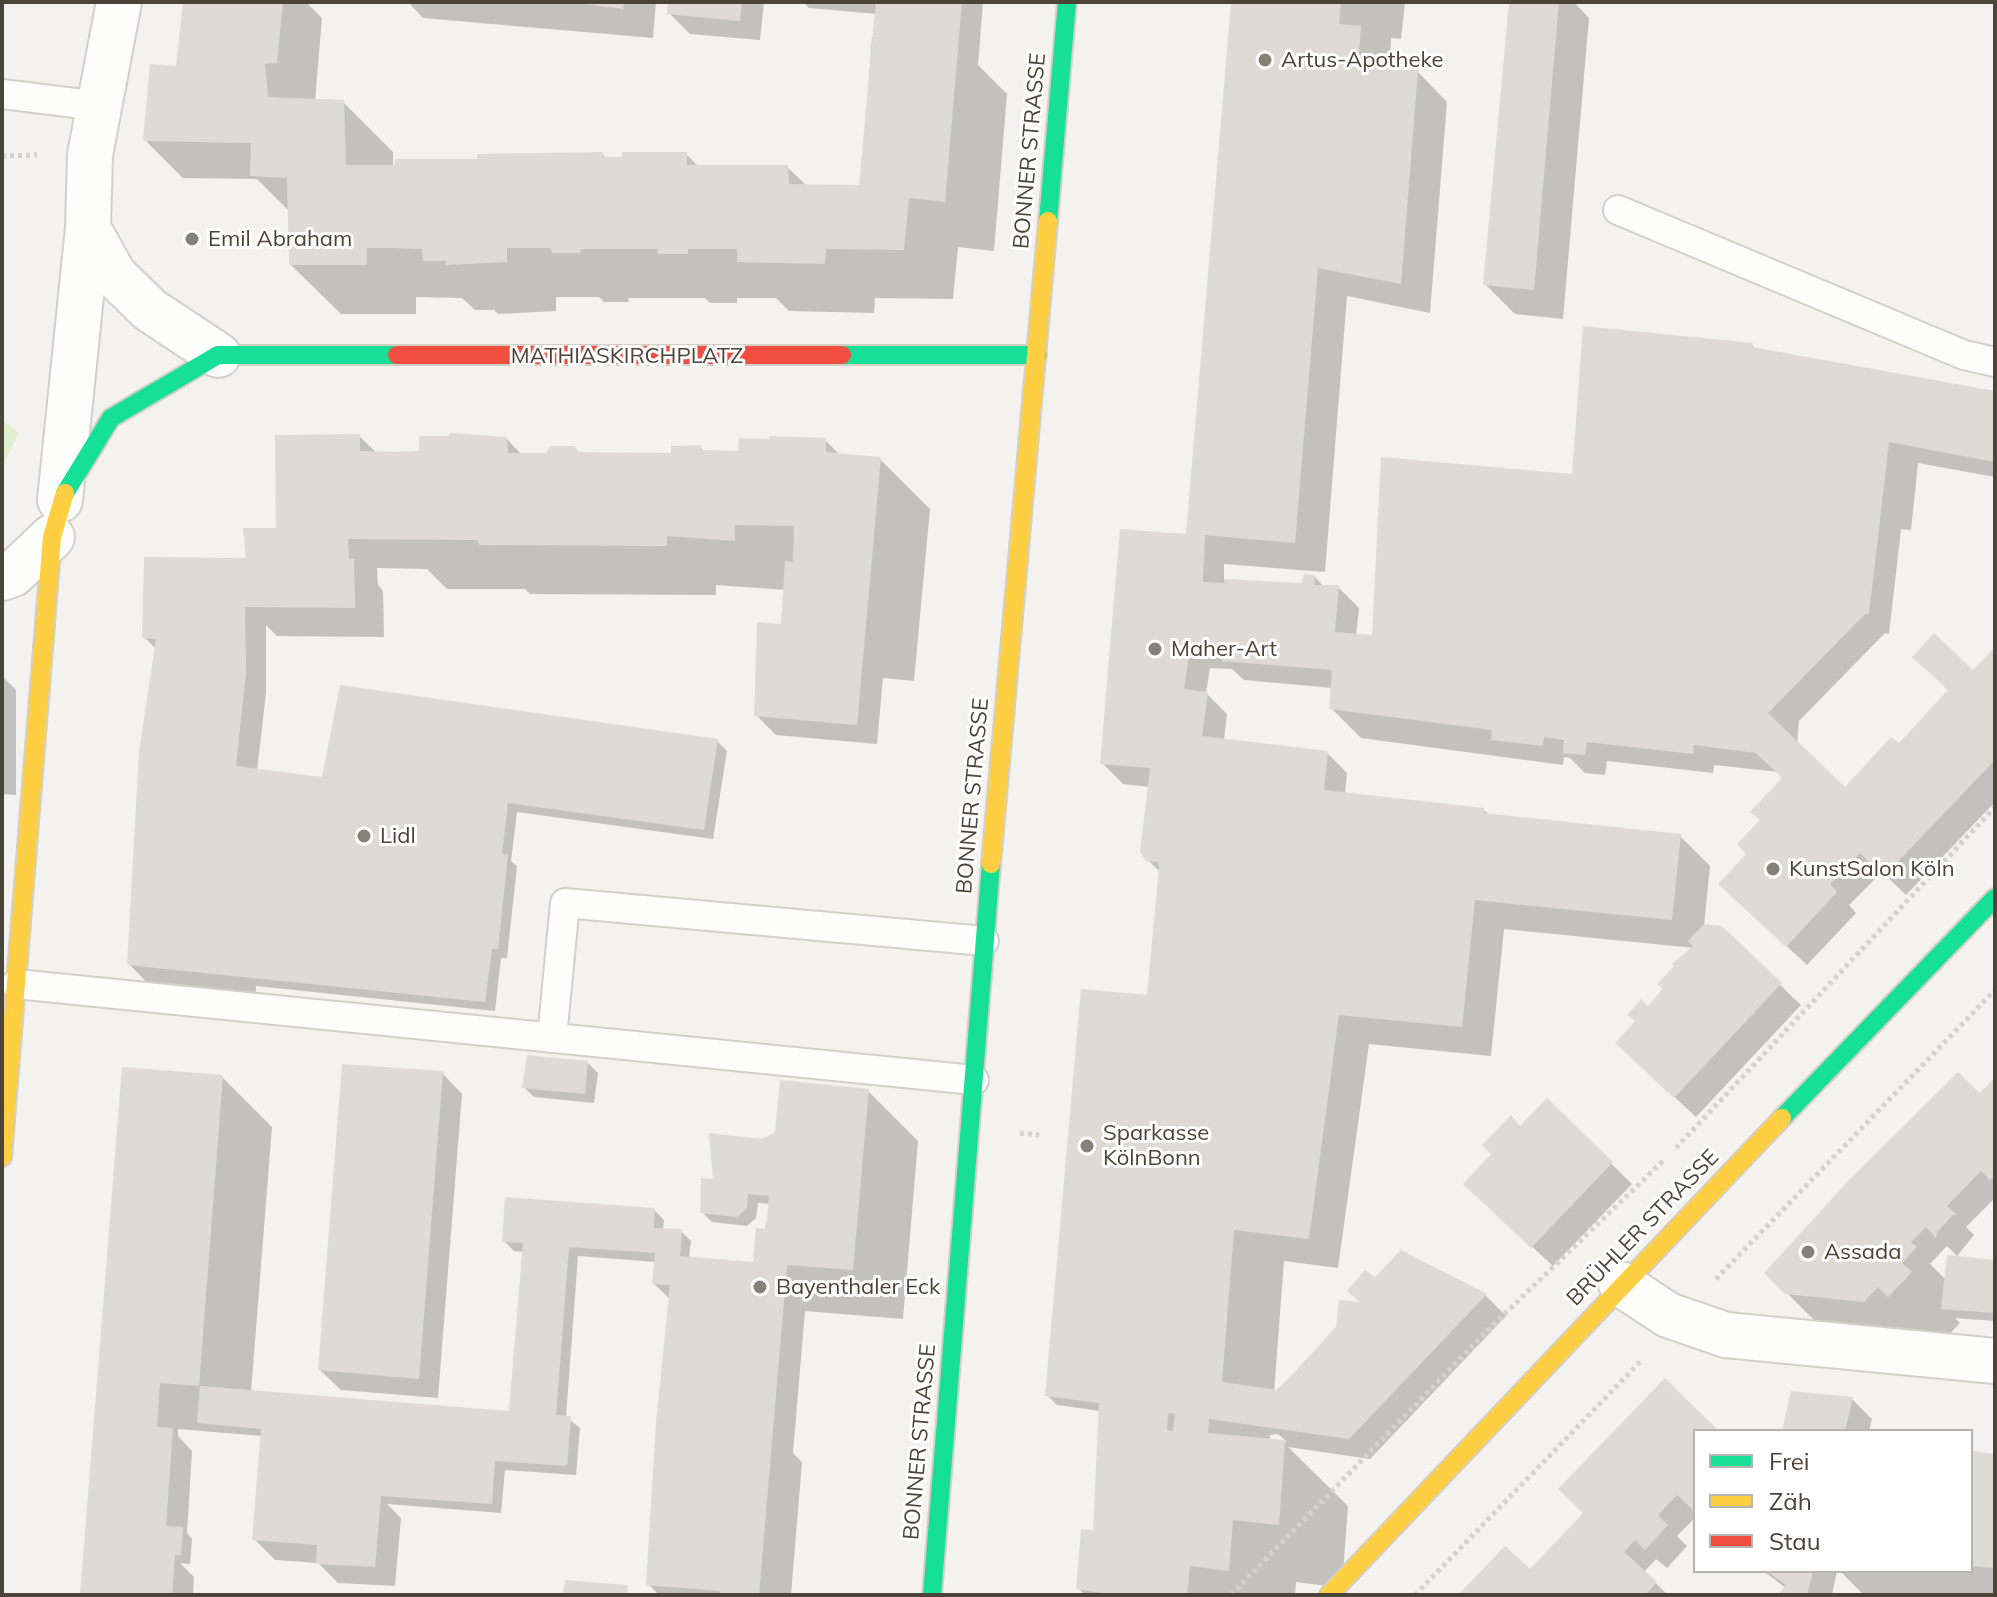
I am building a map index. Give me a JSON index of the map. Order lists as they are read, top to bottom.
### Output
{
  "streets": {
    "street": ["BONNER STRASSE", "MATHIASKIRCHPLATZ", "BRÜHLER STRASSE"]
  },
  "crossings": [
    ["BONNER STRASSE", "MATHIASKIRCHPLATZ"]
  ],
  "places": [
    "Artus-Apotheke",
    "Emil Abraham",
    "Maher-Art",
    "Lidl",
    "KunstSalon Köln",
    "Sparkasse KölnBonn",
    "Assada",
    "Bayenthaler Eck"
  ],
  "legend": ["Frei", "Zäh", "Stau"]
}
